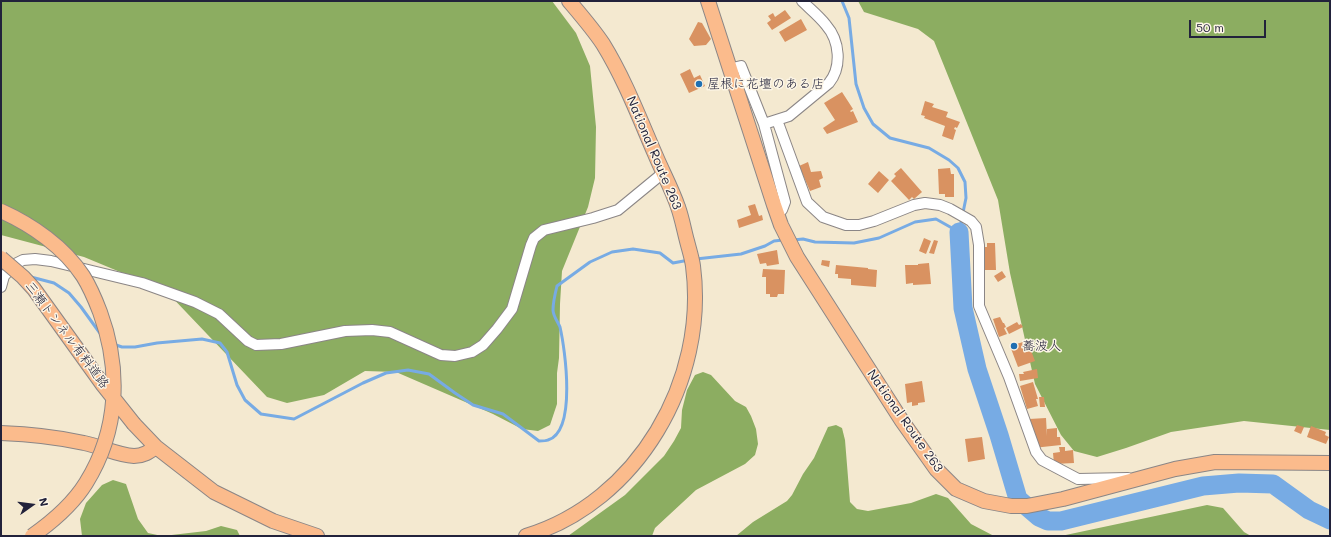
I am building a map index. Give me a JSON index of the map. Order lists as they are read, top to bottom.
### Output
{
  "streets": {
    "highway": ["National Route 263", "三瀬トンネル有料道路"]
  },
  "places": ["屋根に花壇のある店", "蕎波人"],
  "scale_bar": "50 m",
  "north": "right"
}
